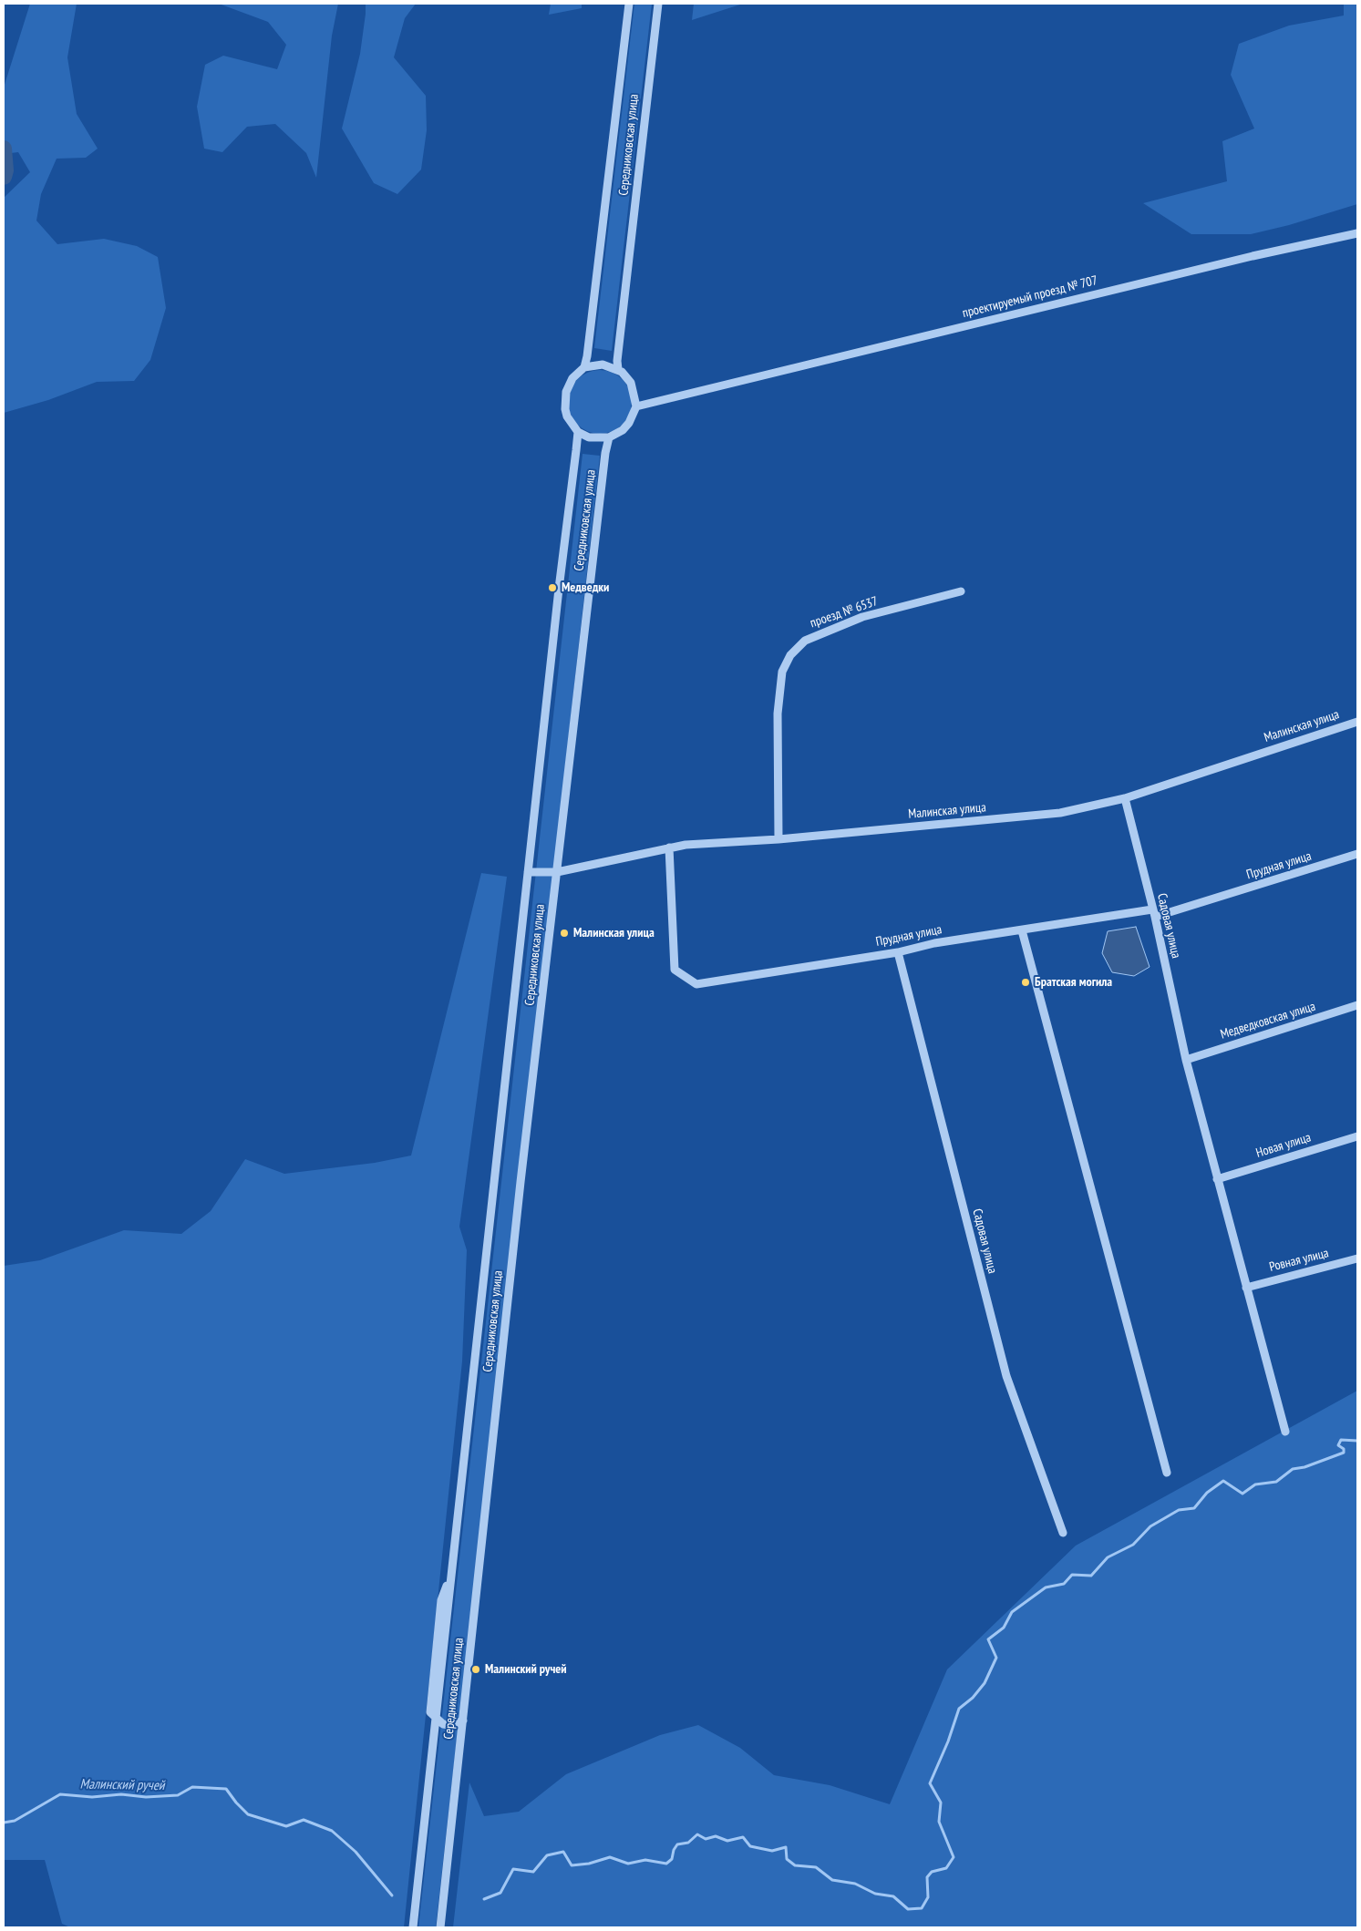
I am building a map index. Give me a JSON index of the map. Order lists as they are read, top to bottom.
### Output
{
  "streets": {
    "street": [
      "Середниковская улица",
      "проектируемый проезд № 707",
      "проезд № 6537",
      "Малинская улица",
      "Прудная улица",
      "Садовая улица",
      "Медведковская улица",
      "Новая улица",
      "Ровная улица"
    ]
  },
  "crossings": [
    ["Середниковская улица", "проектируемый проезд № 707"],
    ["Середниковская улица", "Малинская улица"],
    ["проезд № 6537", "Малинская улица"],
    ["Малинская улица", "Прудная улица"],
    ["Малинская улица", "Садовая улица"],
    ["Прудная улица", "Садовая улица"],
    ["Садовая улица", "Медведковская улица"],
    ["Садовая улица", "Новая улица"],
    ["Садовая улица", "Ровная улица"]
  ],
  "water": ["Малинский ручей"],
  "places": [
    "Медведки",
    "Малинская улица",
    "Братская могила",
    "Малинский ручей"
  ]
}
